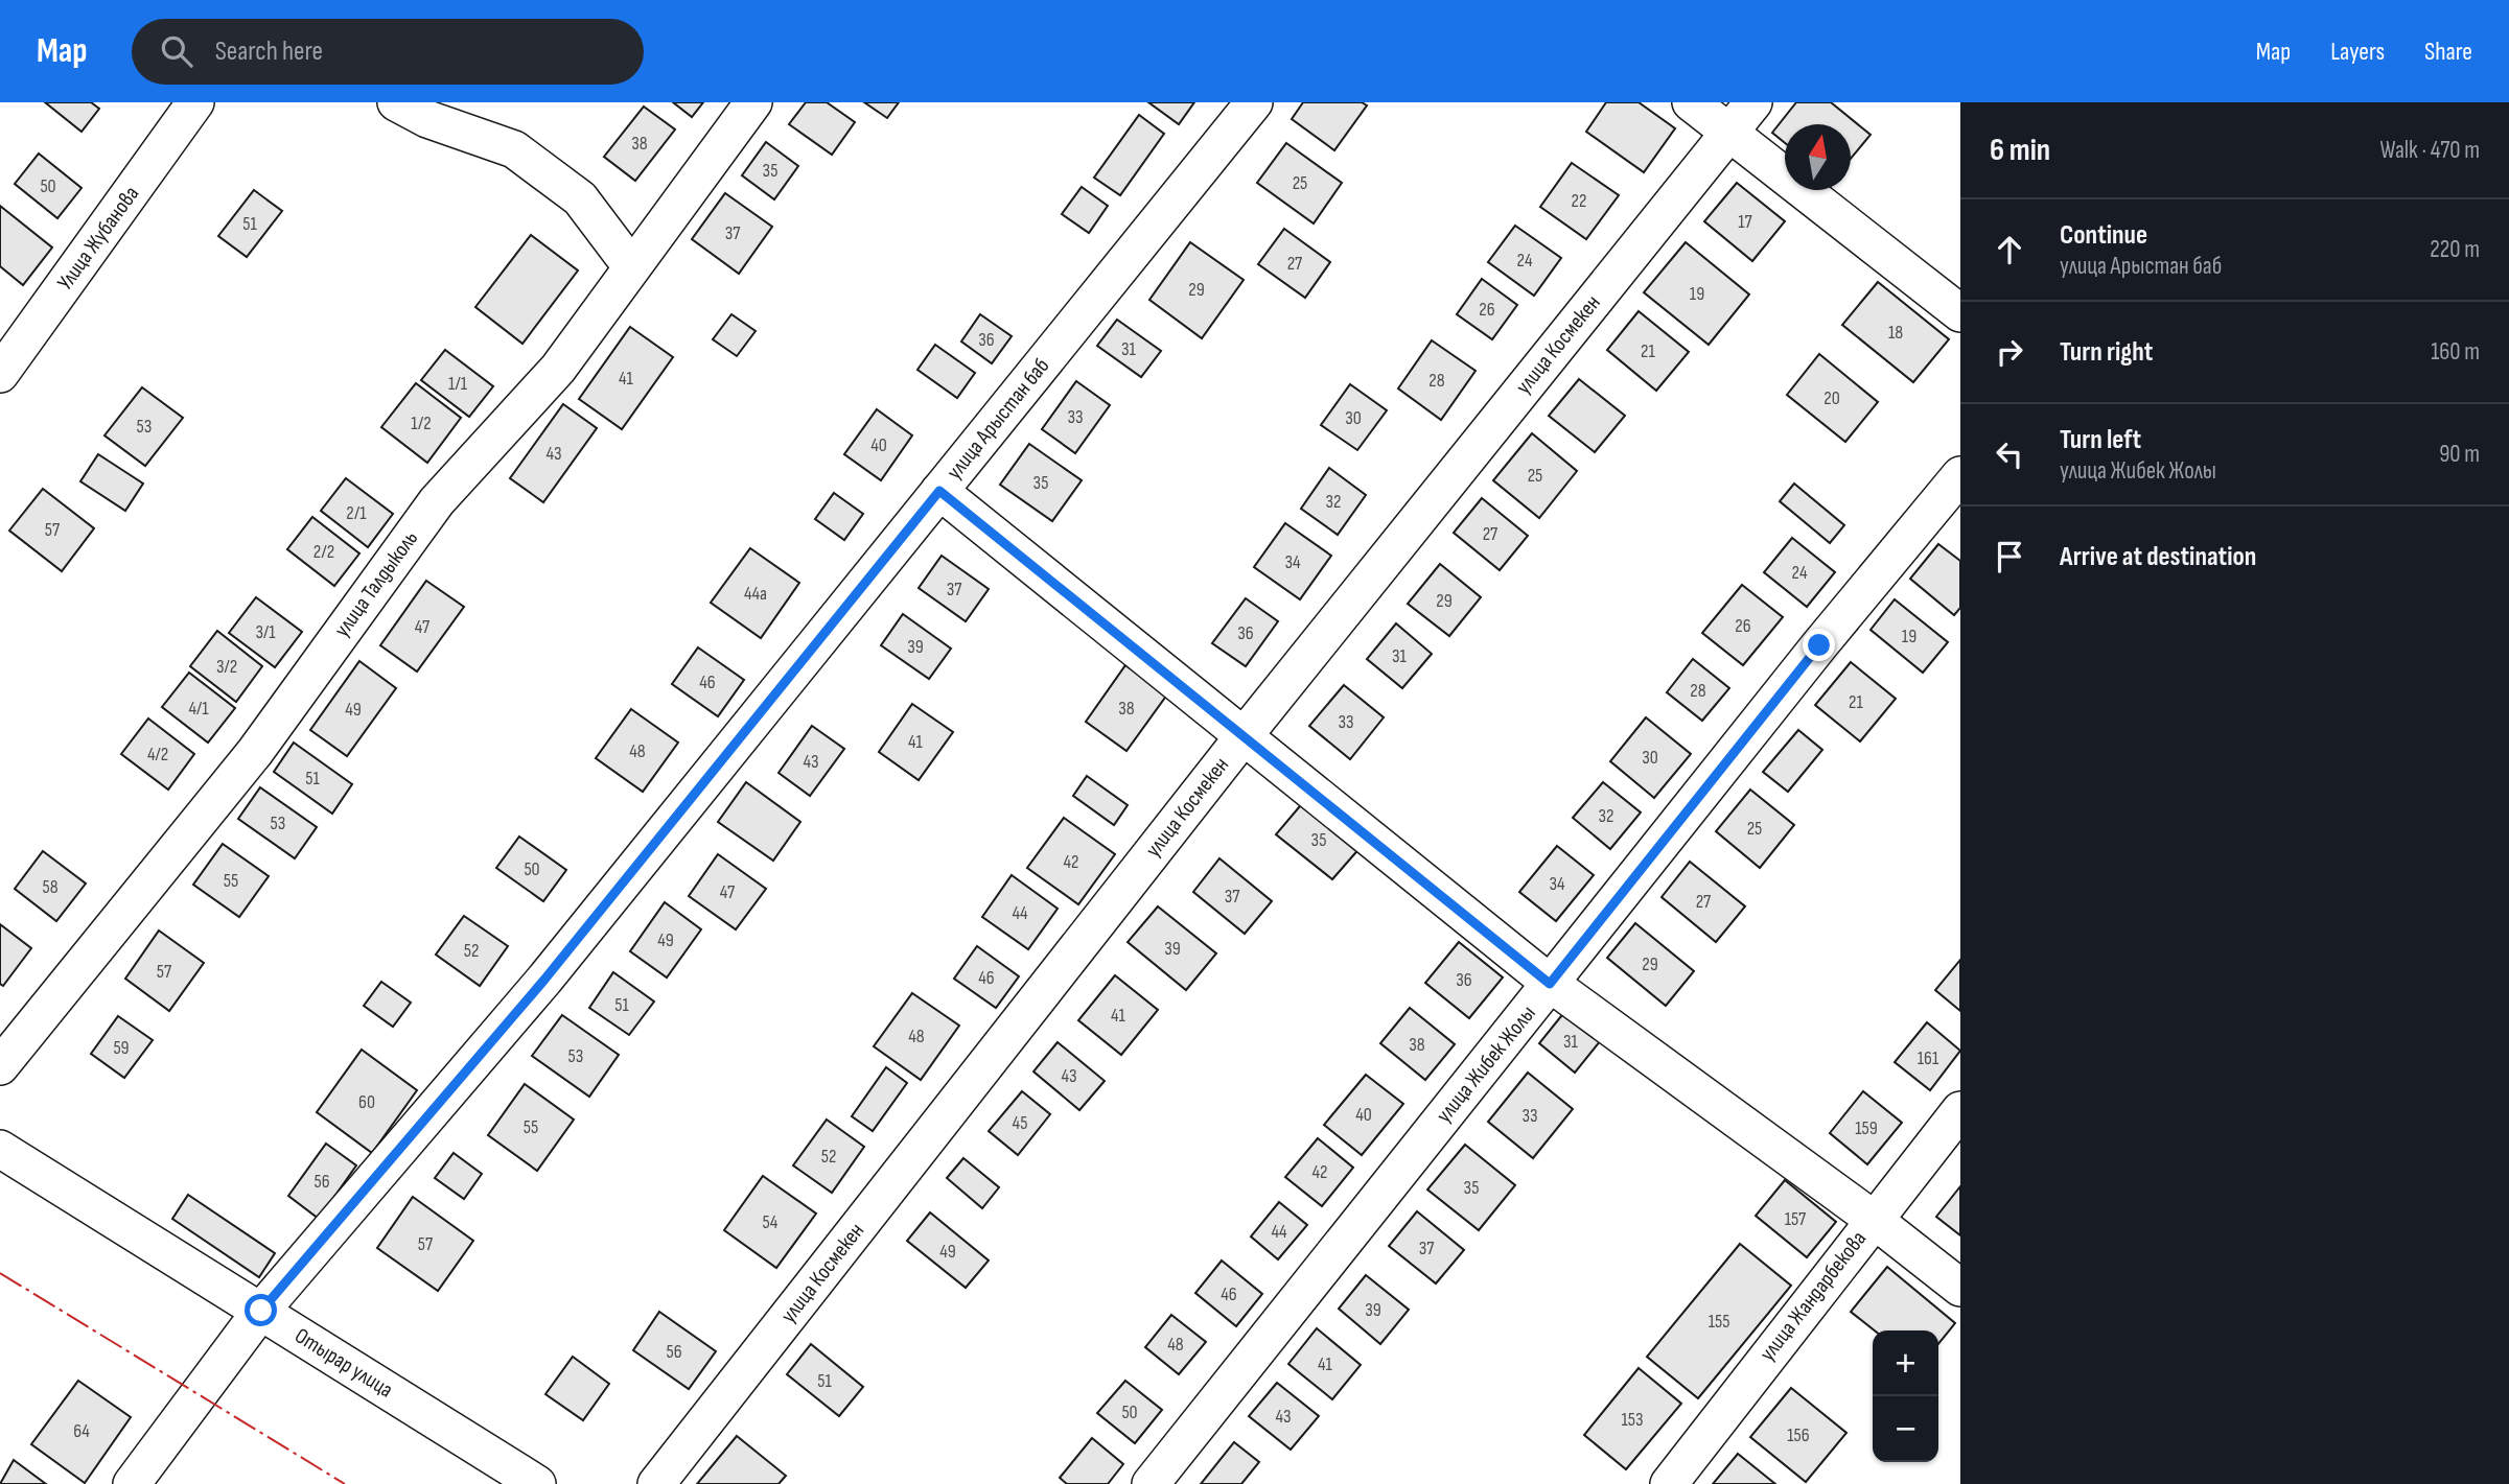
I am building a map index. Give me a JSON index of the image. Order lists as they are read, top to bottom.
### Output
{
  "streets": {
    "street": [
      "Улица Жубанова",
      "улица Космекен",
      "улица Арыстан баб",
      "улица Талдыколь",
      "улица Жибек Жолы",
      "улица Жандарбекова",
      "Отырар улица"
    ]
  },
  "crossings": [
    ["улица Арыстан баб", "Отырар улица"]
  ],
  "house_numbers": [
    "38",
    "35",
    "25",
    "50",
    "22",
    "17",
    "51",
    "37",
    "24",
    "27",
    "29",
    "19",
    "26",
    "18",
    "36",
    "31",
    "21",
    "41",
    "28",
    "1/1",
    "20",
    "33",
    "30",
    "1/2",
    "53",
    "40",
    "43",
    "25",
    "35",
    "32",
    "2/1",
    "57",
    "27",
    "2/2",
    "34",
    "24",
    "37",
    "44а",
    "29",
    "26",
    "47",
    "3/1",
    "36",
    "19",
    "39",
    "31",
    "3/2",
    "46",
    "28",
    "21",
    "4/1",
    "38",
    "49",
    "33",
    "41",
    "48",
    "4/2",
    "30",
    "43",
    "51",
    "32",
    "53",
    "25",
    "35",
    "42",
    "50",
    "55",
    "34",
    "58",
    "47",
    "37",
    "27",
    "44",
    "49",
    "39",
    "52",
    "29",
    "57",
    "46",
    "36",
    "51",
    "41",
    "48",
    "31",
    "38",
    "59",
    "53",
    "161",
    "43",
    "60",
    "40",
    "33",
    "45",
    "55",
    "159",
    "52",
    "42",
    "56",
    "35",
    "157",
    "54",
    "44",
    "57",
    "37",
    "49",
    "46",
    "39",
    "155",
    "48",
    "56",
    "41",
    "51",
    "50",
    "43",
    "153",
    "64",
    "156"
  ],
  "north": "top",
  "page": {
    "header": "Map",
    "search": "Search here",
    "nav": ["Map", "Layers", "Share"],
    "heading": ["6 min", "Walk · 470 m"],
    "list": [
      ["Continue", "улица Арыстан баб", "220 m"],
      ["Turn right", "160 m"],
      ["Turn left", "улица Жибек Жолы", "90 m"],
      "Arrive at destination"
    ],
    "map_buttons": ["+", "−"]
  }
}
